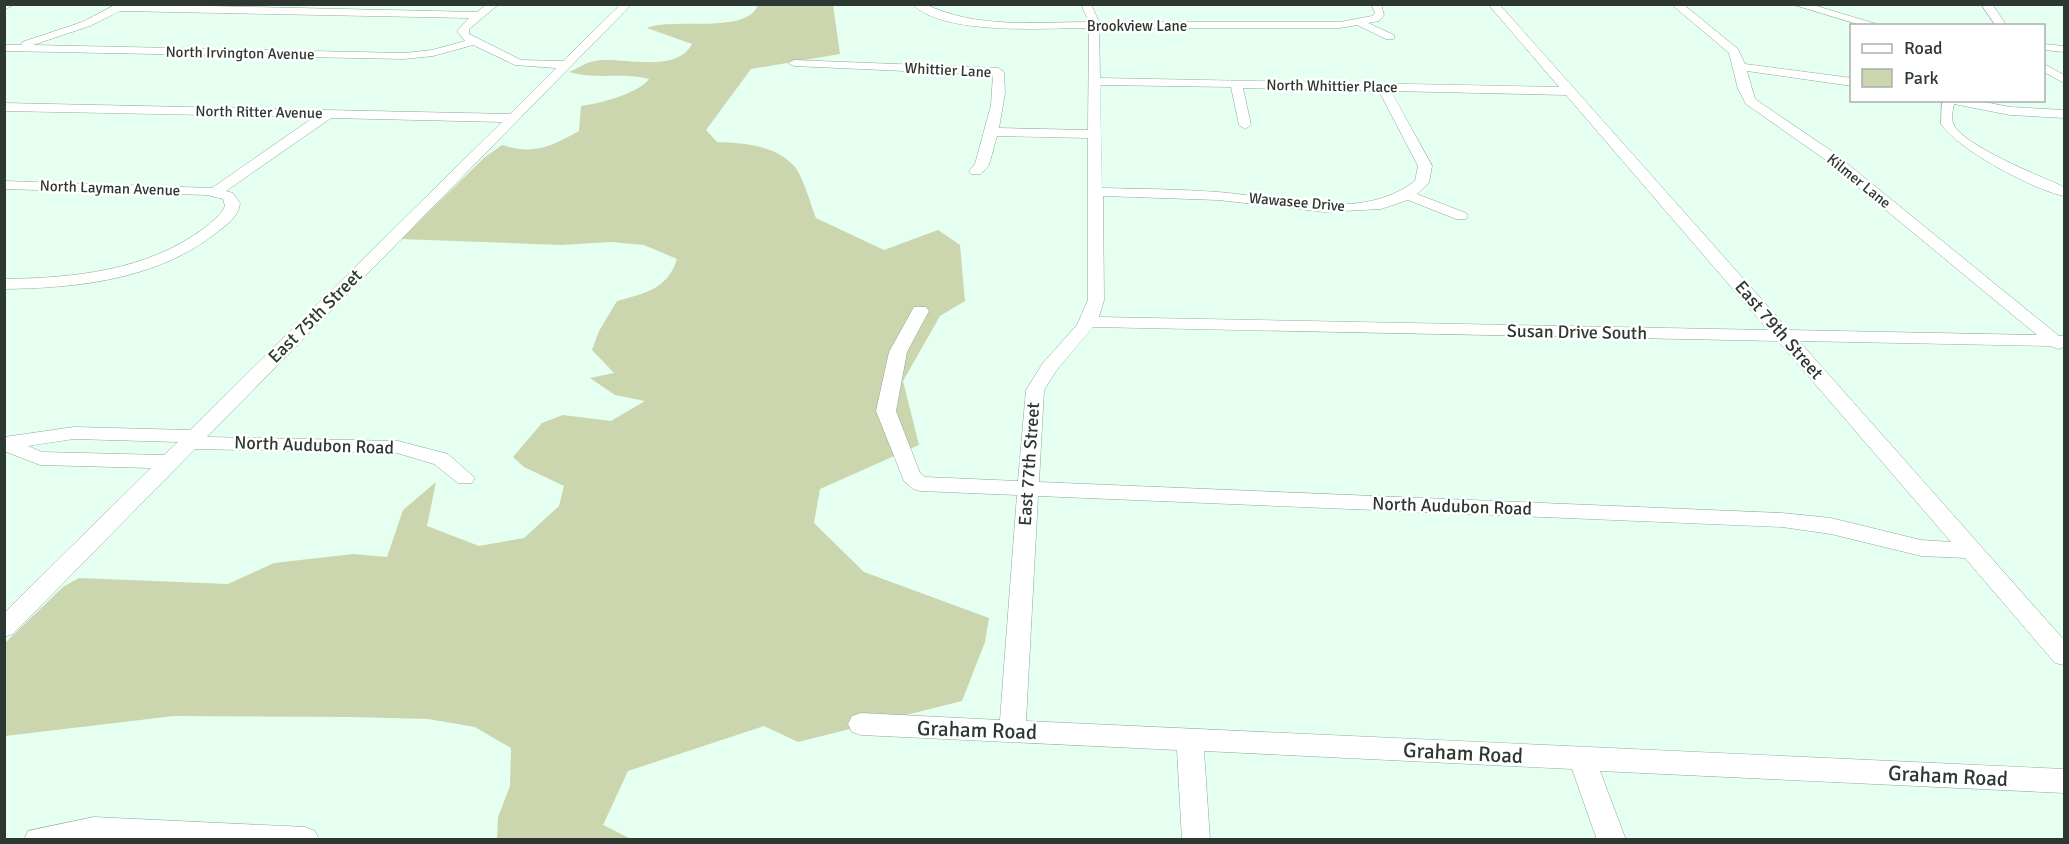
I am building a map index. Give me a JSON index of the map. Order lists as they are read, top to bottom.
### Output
{
  "streets": {
    "street": [
      "Brookview Lane",
      "North Irvington Avenue",
      "Whittier Lane",
      "North Whittier Place",
      "North Ritter Avenue",
      "Kilmer Lane",
      "North Layman Avenue",
      "Wawasee Drive",
      "East 75th Street",
      "East 79th Street",
      "Susan Drive South",
      "North Audubon Road",
      "East 77th Street",
      "Graham Road"
    ]
  },
  "crossings": [
    ["Brookview Lane", "East 77th Street"],
    ["North Whittier Place", "East 79th Street"],
    ["North Whittier Place", "East 77th Street"],
    ["North Ritter Avenue", "East 75th Street"],
    ["Kilmer Lane", "Susan Drive South"],
    ["Wawasee Drive", "East 77th Street"],
    ["East 75th Street", "North Audubon Road"],
    ["East 79th Street", "Susan Drive South"],
    ["East 79th Street", "North Audubon Road"],
    ["Susan Drive South", "East 77th Street"],
    ["North Audubon Road", "East 77th Street"],
    ["East 77th Street", "Graham Road"]
  ],
  "legend": ["Road", "Park"]
}
